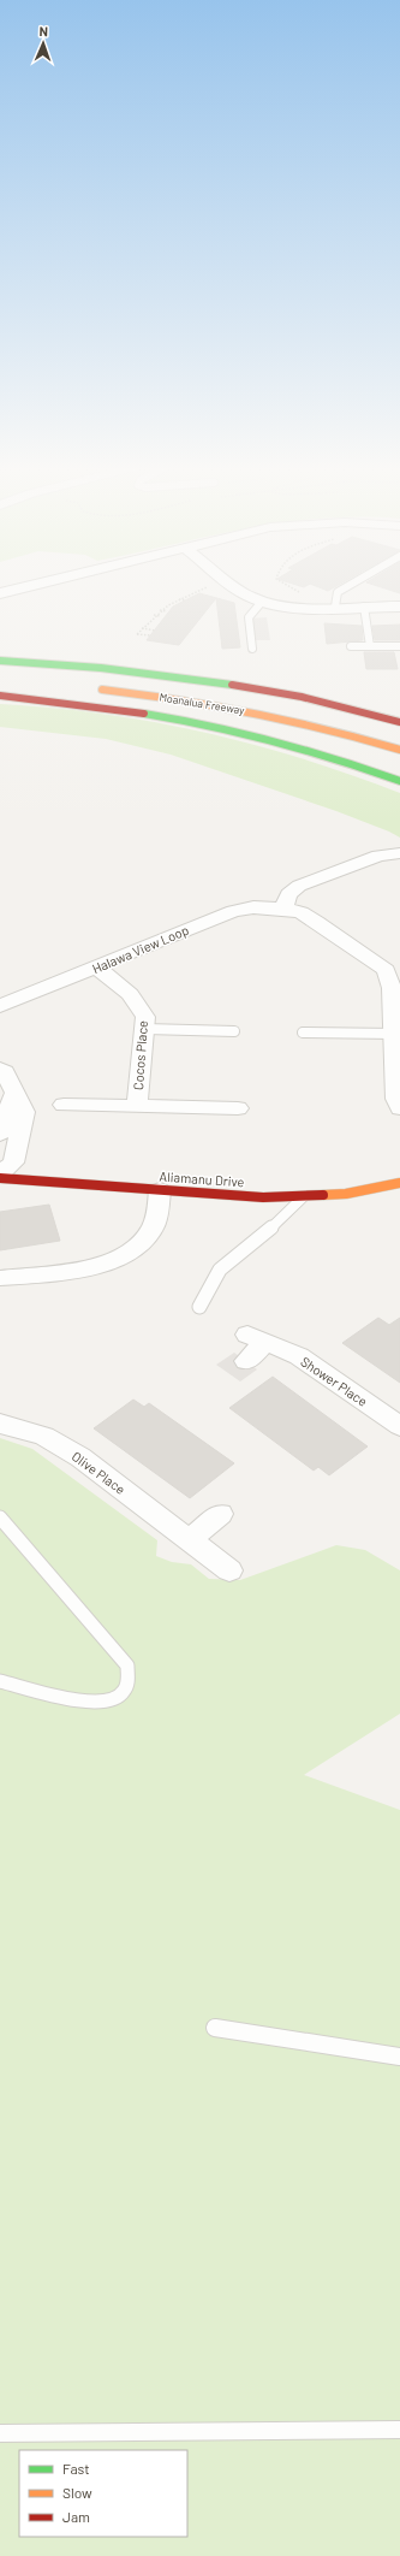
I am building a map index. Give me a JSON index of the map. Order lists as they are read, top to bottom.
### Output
{
  "streets": {
    "main road": ["Moanalua Freeway", "Aliamanu Drive"],
    "street": [
      "Halawa View Loop",
      "Cocos Place",
      "Shower Place",
      "Olive Place"
    ]
  },
  "crossings": [
    ["Halawa View Loop", "Cocos Place"]
  ],
  "legend": ["Fast", "Slow", "Jam"],
  "north": "top"
}
